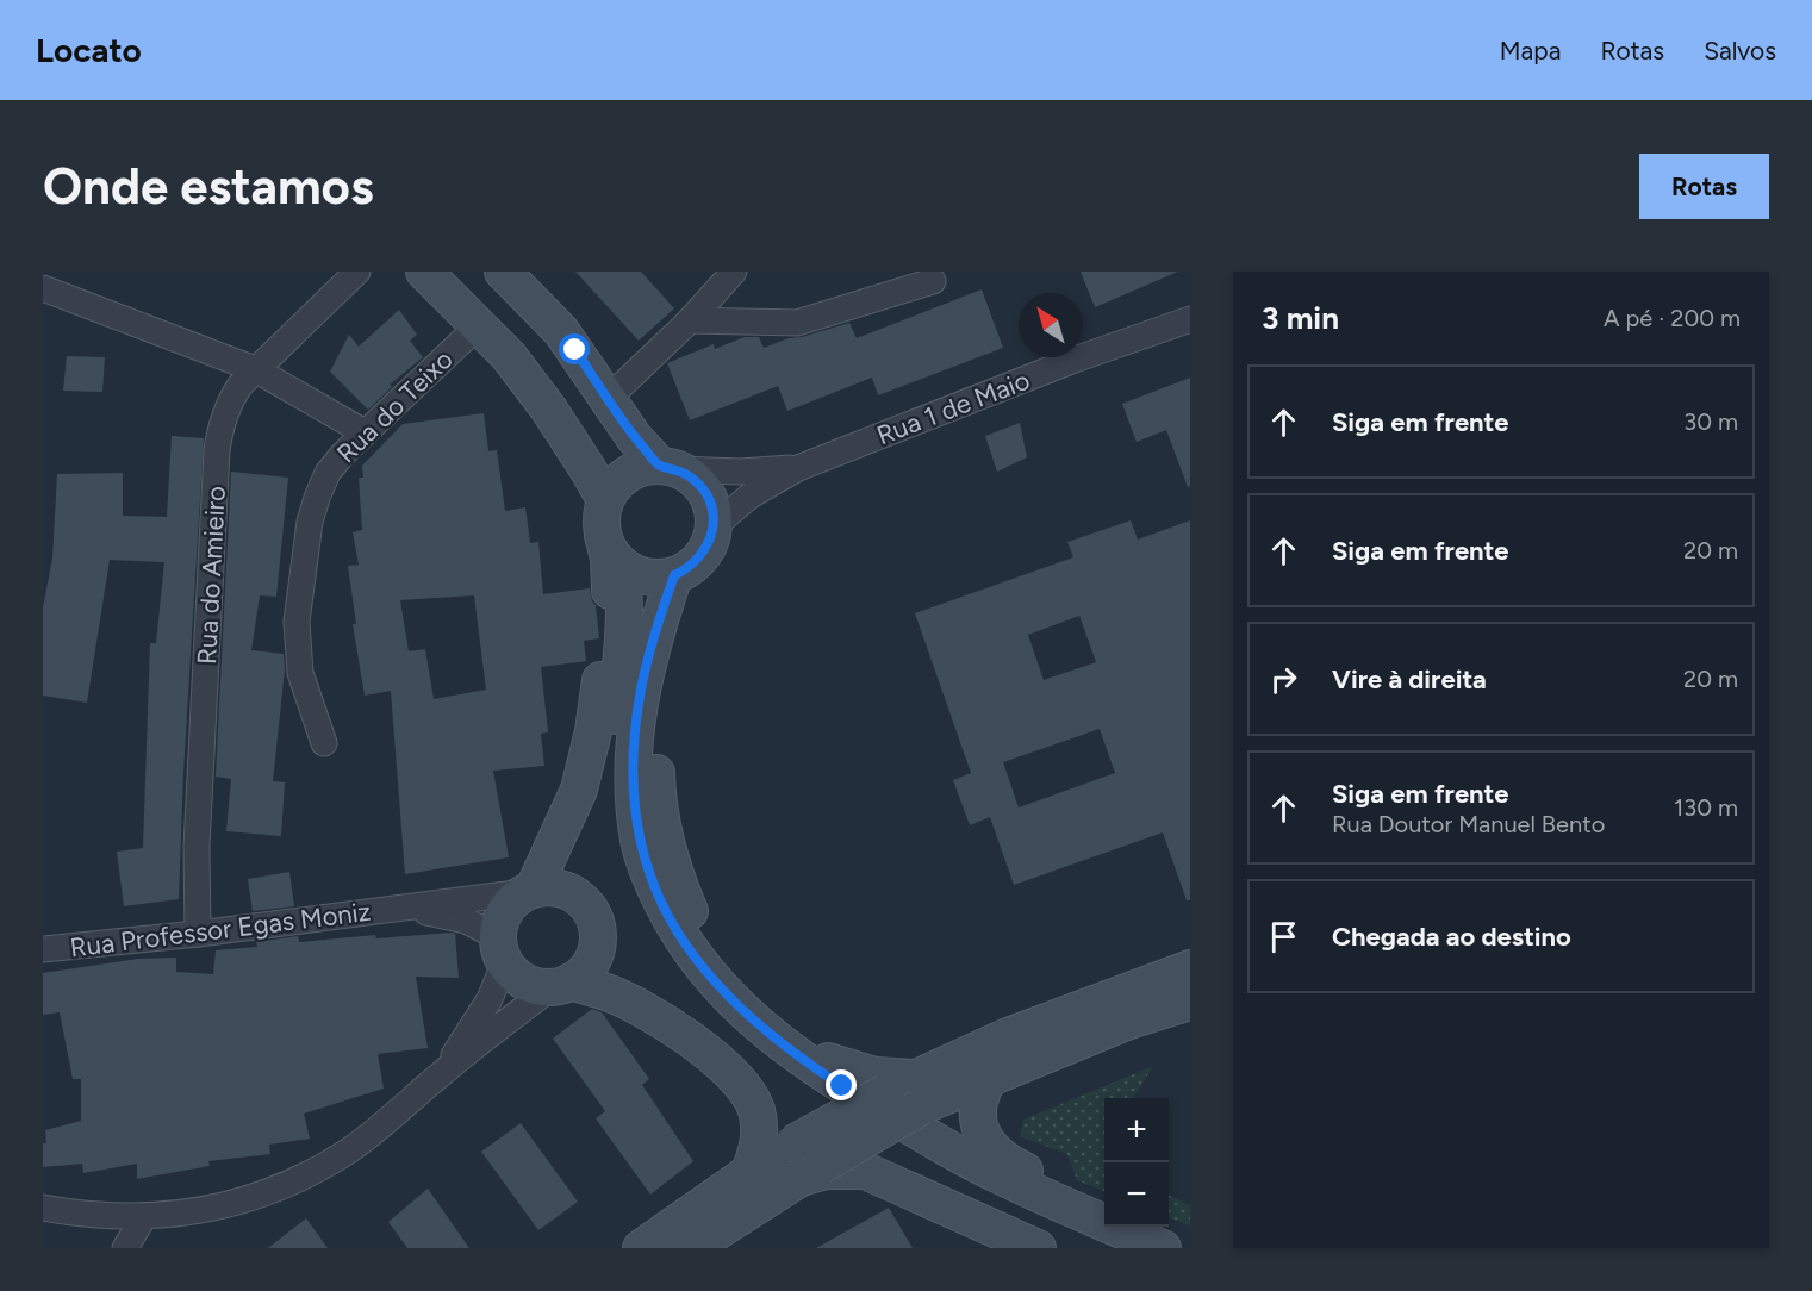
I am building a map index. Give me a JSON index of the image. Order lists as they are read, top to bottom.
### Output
{
  "streets": {
    "street": [
      "Rua do Teixo",
      "Rua 1 de Maio",
      "Rua do Amieiro",
      "Rua Professor Egas Moniz"
    ]
  },
  "crossings": [
    ["Rua do Amieiro", "Rua Professor Egas Moniz"]
  ],
  "north": "top left",
  "page": {
    "header": "Locato",
    "nav": ["Mapa", "Rotas", "Salvos"],
    "buttons": "Rotas",
    "title": "Onde estamos",
    "heading": ["3 min", "A pé · 200 m"],
    "list": [
      ["Siga em frente", "30 m"],
      ["Siga em frente", "20 m"],
      ["Vire à direita", "20 m"],
      ["Siga em frente", "Rua Doutor Manuel Bento", "130 m"],
      "Chegada ao destino"
    ],
    "map_buttons": ["+", "−"]
  }
}
